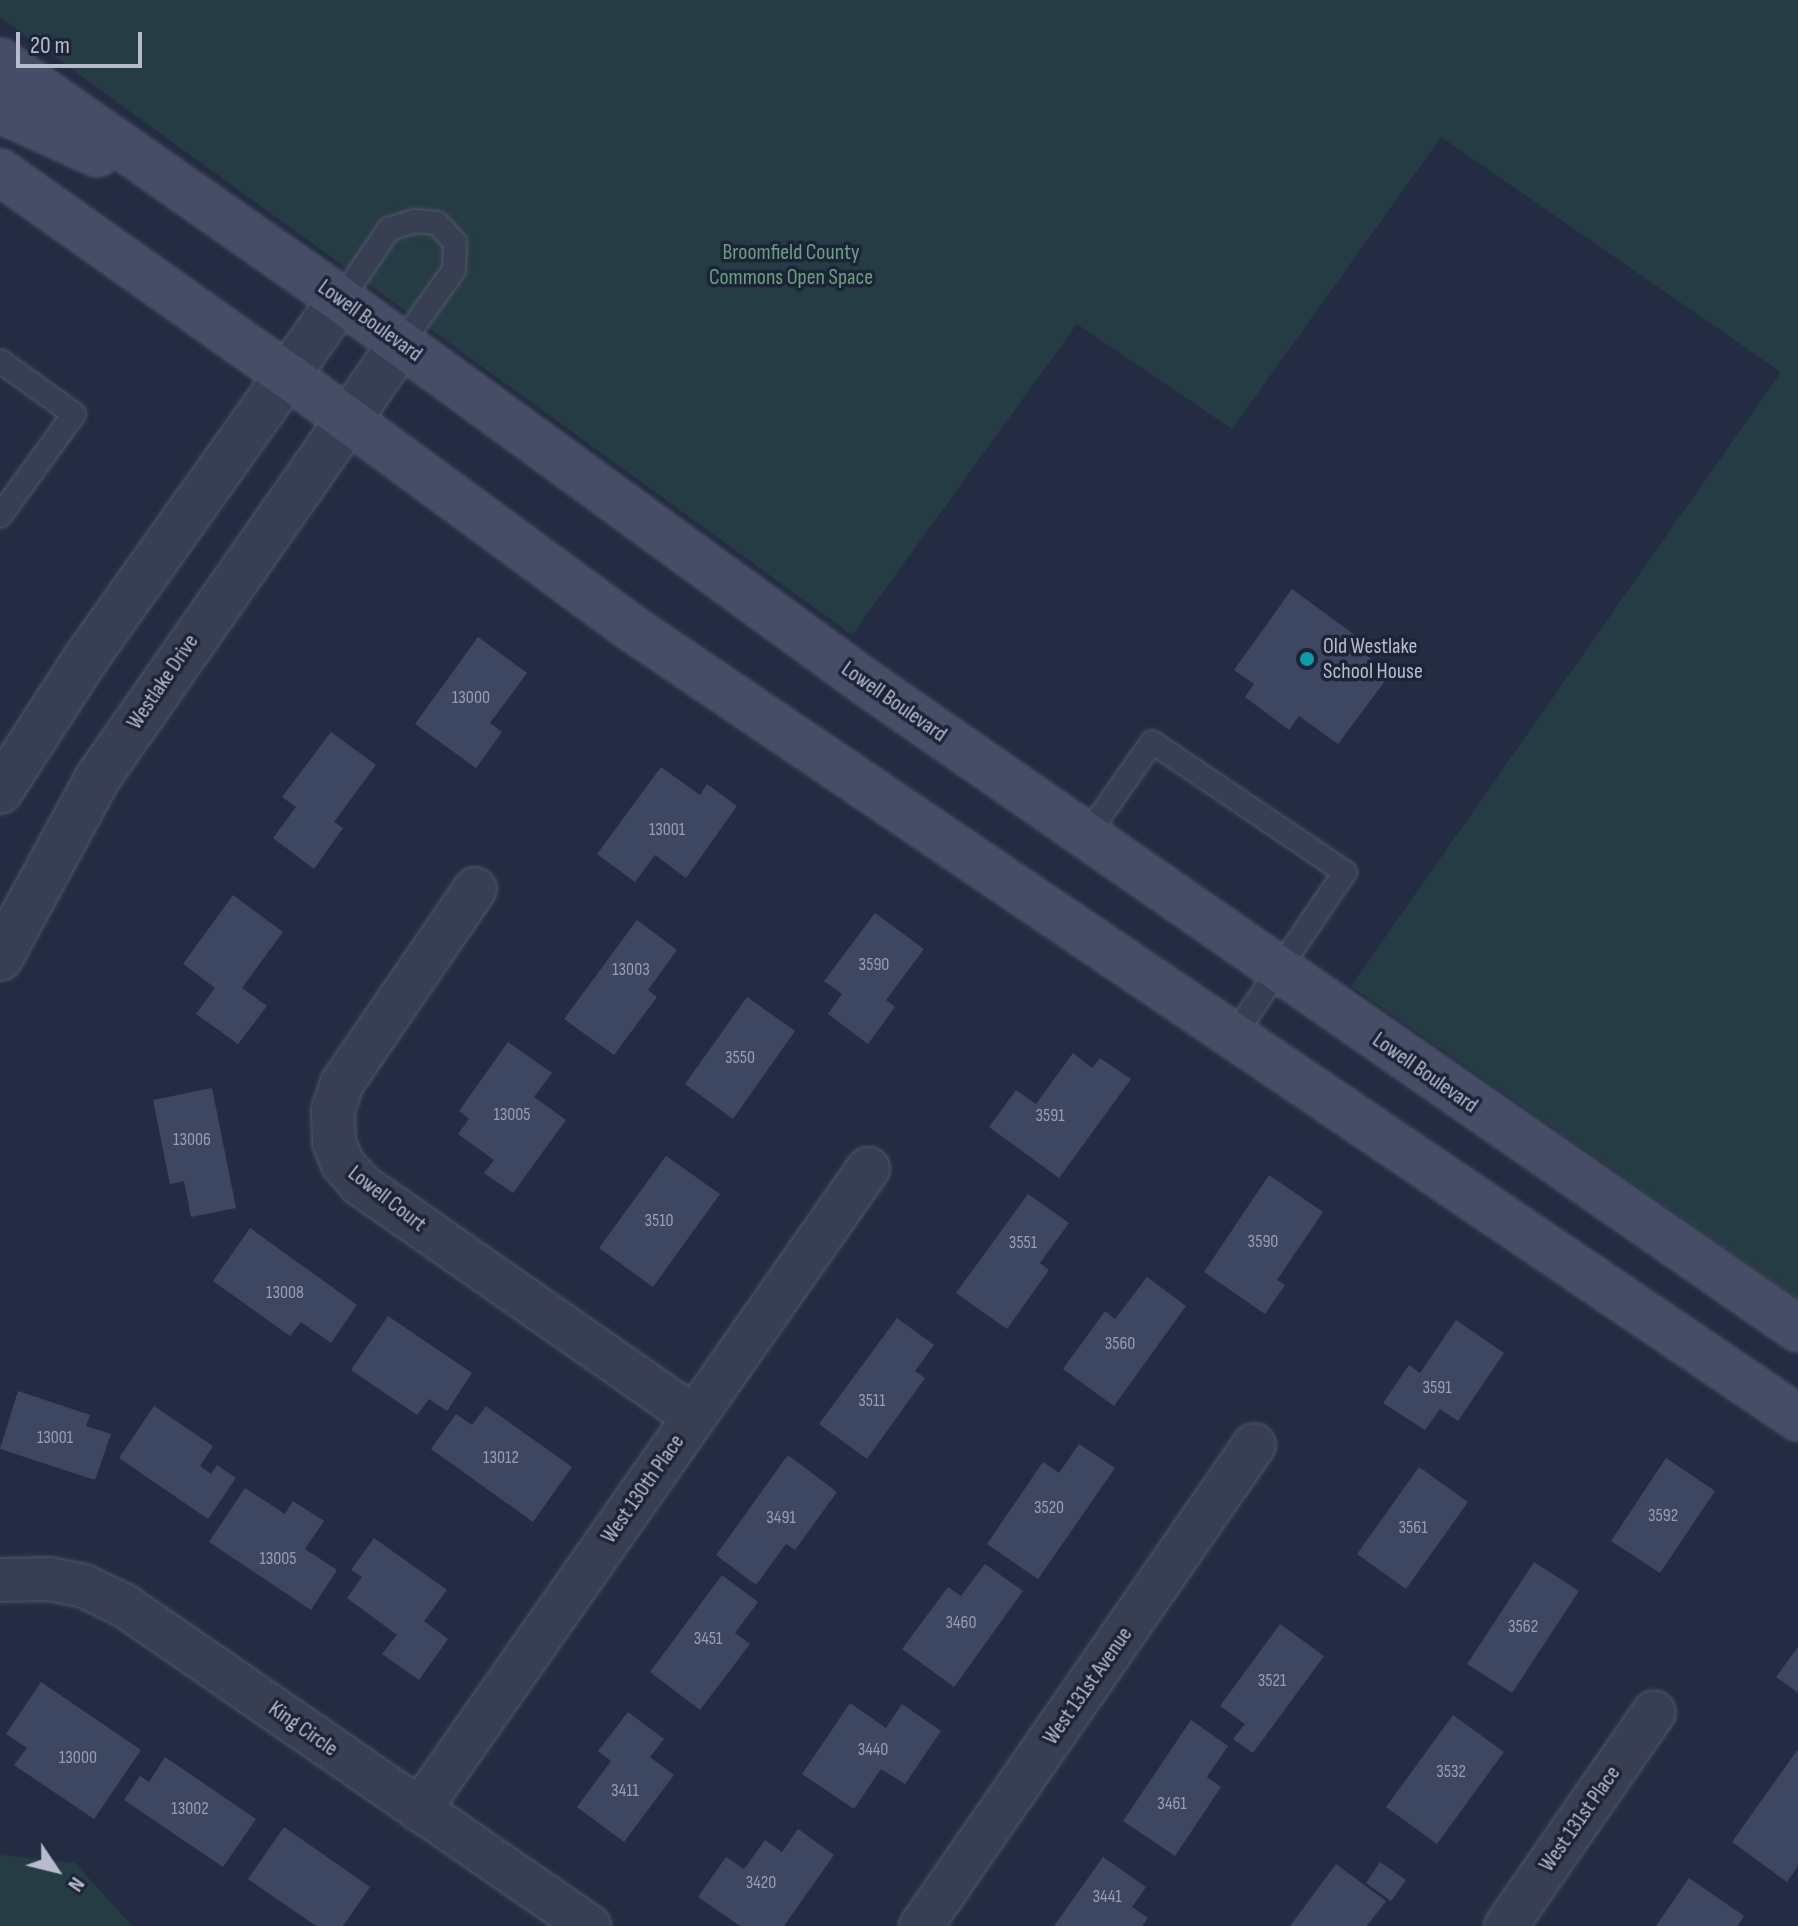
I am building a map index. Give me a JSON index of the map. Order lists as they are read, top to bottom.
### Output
{
  "streets": {
    "main road": ["Lowell Boulevard"],
    "street": [
      "Westlake Drive",
      "Lowell Court",
      "West 130th Place",
      "West 131st Avenue",
      "King Circle",
      "West 131st Place"
    ]
  },
  "crossings": [
    ["Lowell Boulevard", "Westlake Drive"],
    ["Lowell Court", "West 130th Place"],
    ["West 130th Place", "King Circle"]
  ],
  "parks": ["Broomfield County Commons Open Space"],
  "places": ["Old Westlake School House"],
  "house_numbers": [
    "13000",
    "13001",
    "3590",
    "13003",
    "3550",
    "13005",
    "3591",
    "13006",
    "3510",
    "3590",
    "3551",
    "13008",
    "3560",
    "3591",
    "3511",
    "13001",
    "13012",
    "3520",
    "3592",
    "3491",
    "3561",
    "13005",
    "3460",
    "3562",
    "3451",
    "3521",
    "3440",
    "13000",
    "3532",
    "3411",
    "3461",
    "13002",
    "3420",
    "3441"
  ],
  "scale_bar": "20 m",
  "north": "bottom right"
}
